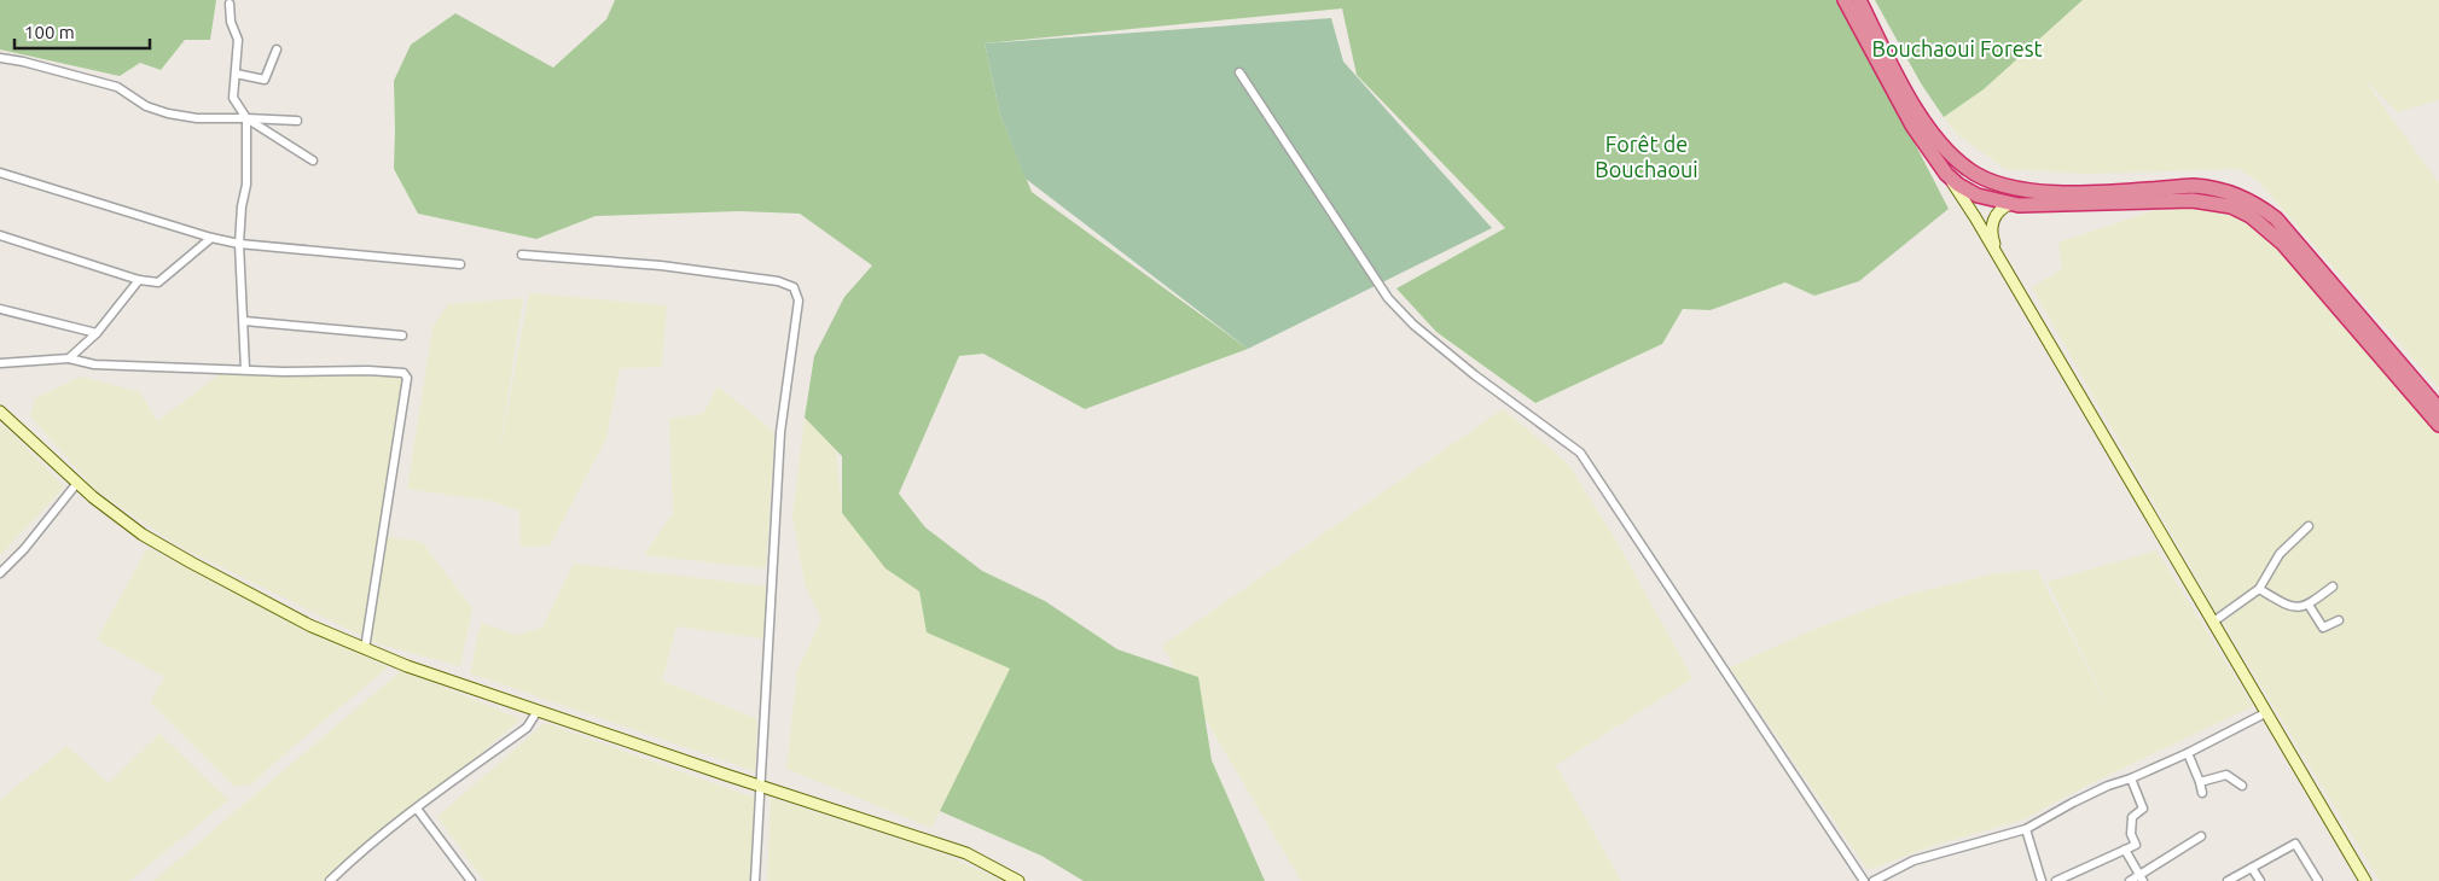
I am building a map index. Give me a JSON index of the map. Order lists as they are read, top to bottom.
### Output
{
  "parks": ["Bouchaoui Forest", "Forêt de Bouchaoui"],
  "scale_bar": "100 m"
}
